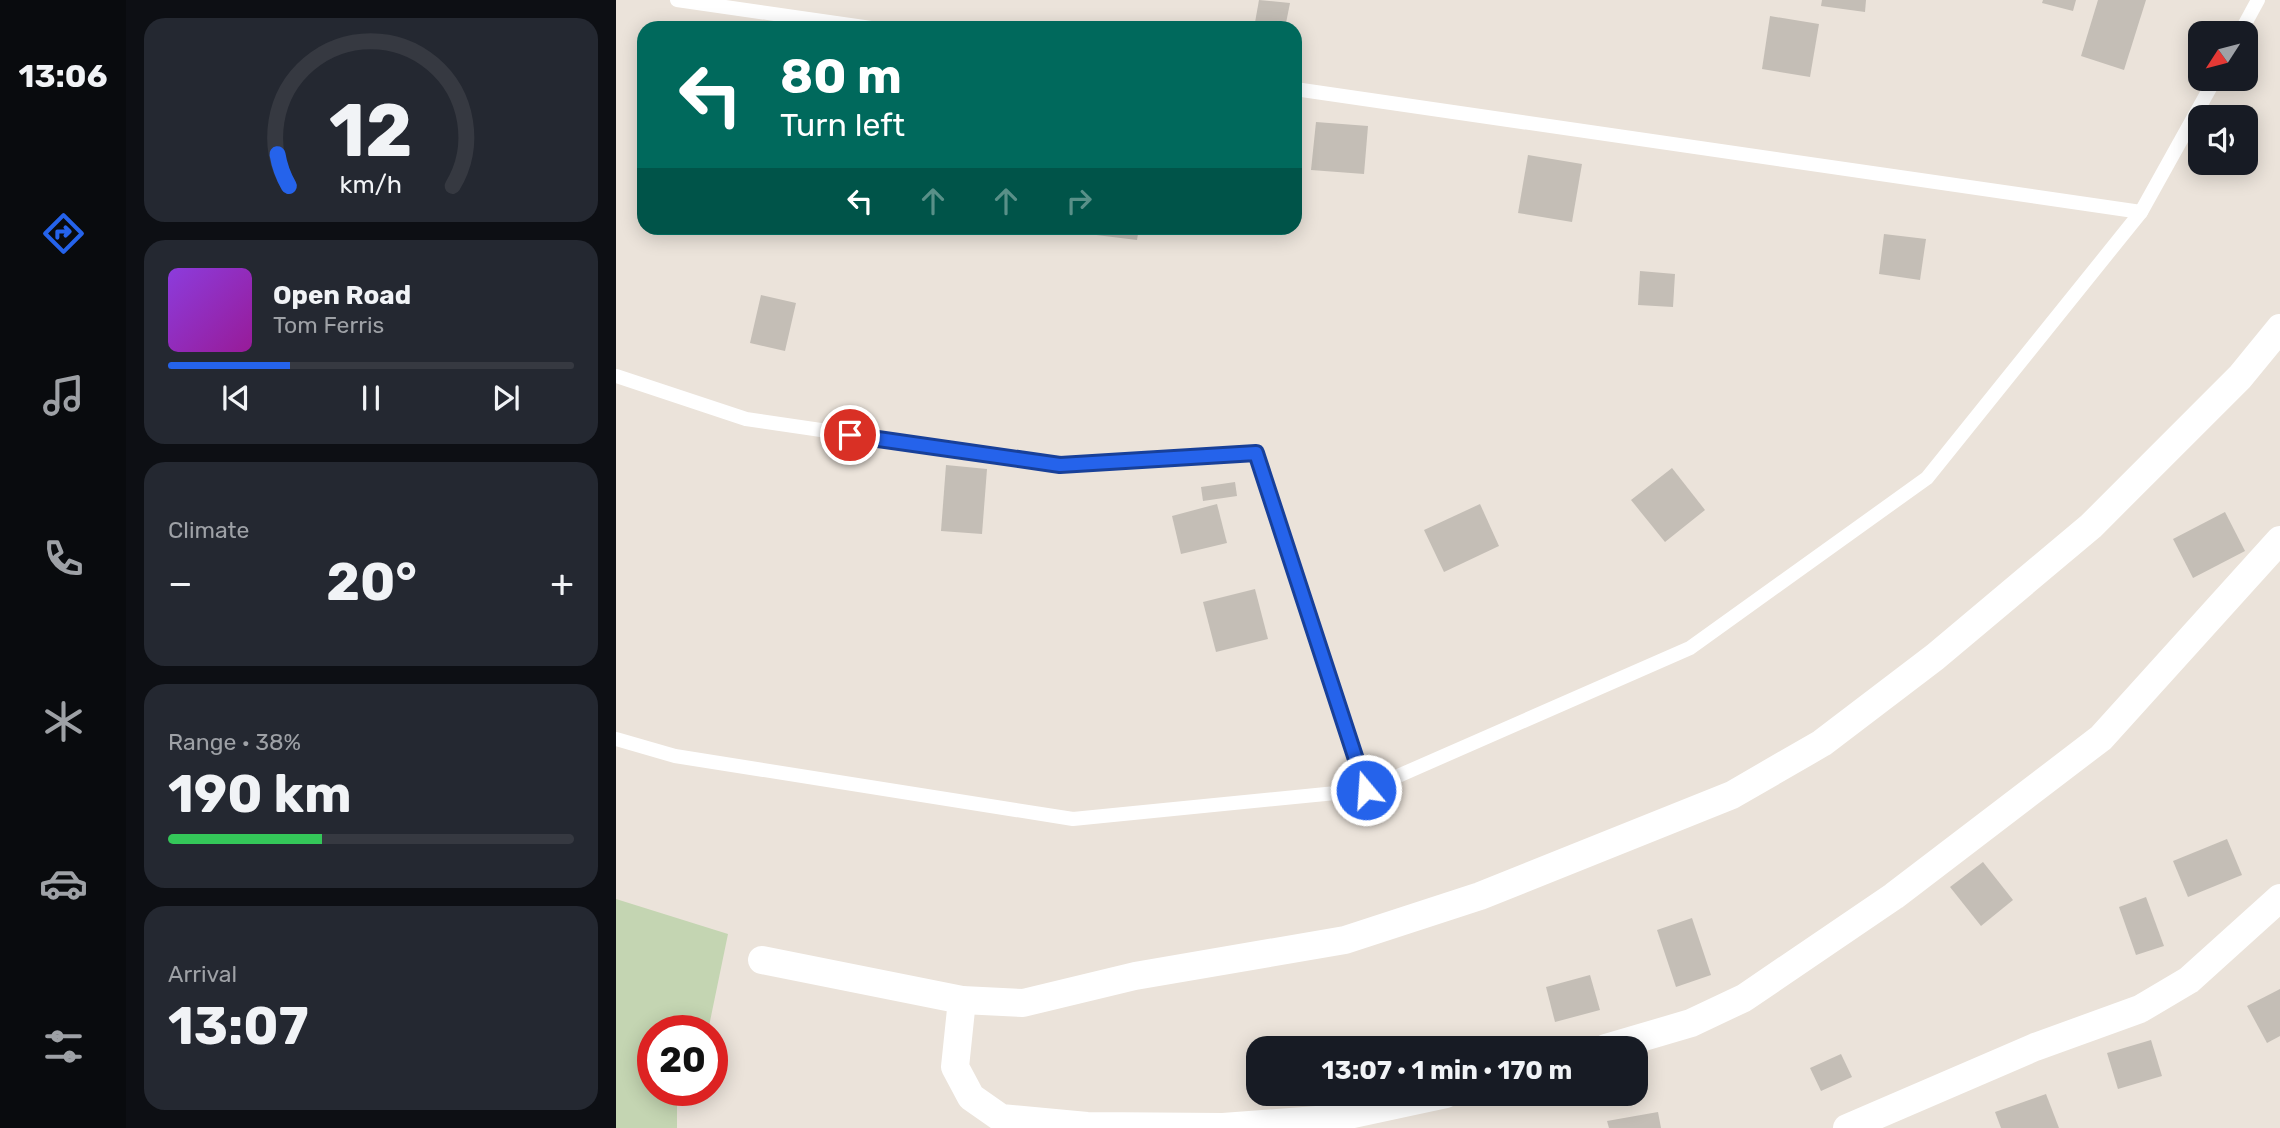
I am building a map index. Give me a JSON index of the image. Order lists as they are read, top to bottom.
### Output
{
  "north": "bottom left",
  "page": {
    "tabs": "13:06",
    "turn": ["80 m", "Turn left"],
    "song": ["Open Road", "Tom Ferris"],
    "tile": [
      "Climate",
      ["Range · 38%", "190 km"],
      ["Arrival", "13:07"]
    ],
    "heat": ["−", "20°", "+"],
    "limit": "20",
    "trip": "13:07 · 1 min · 170 m",
    "gauge": ["12", "km/h"]
  }
}
